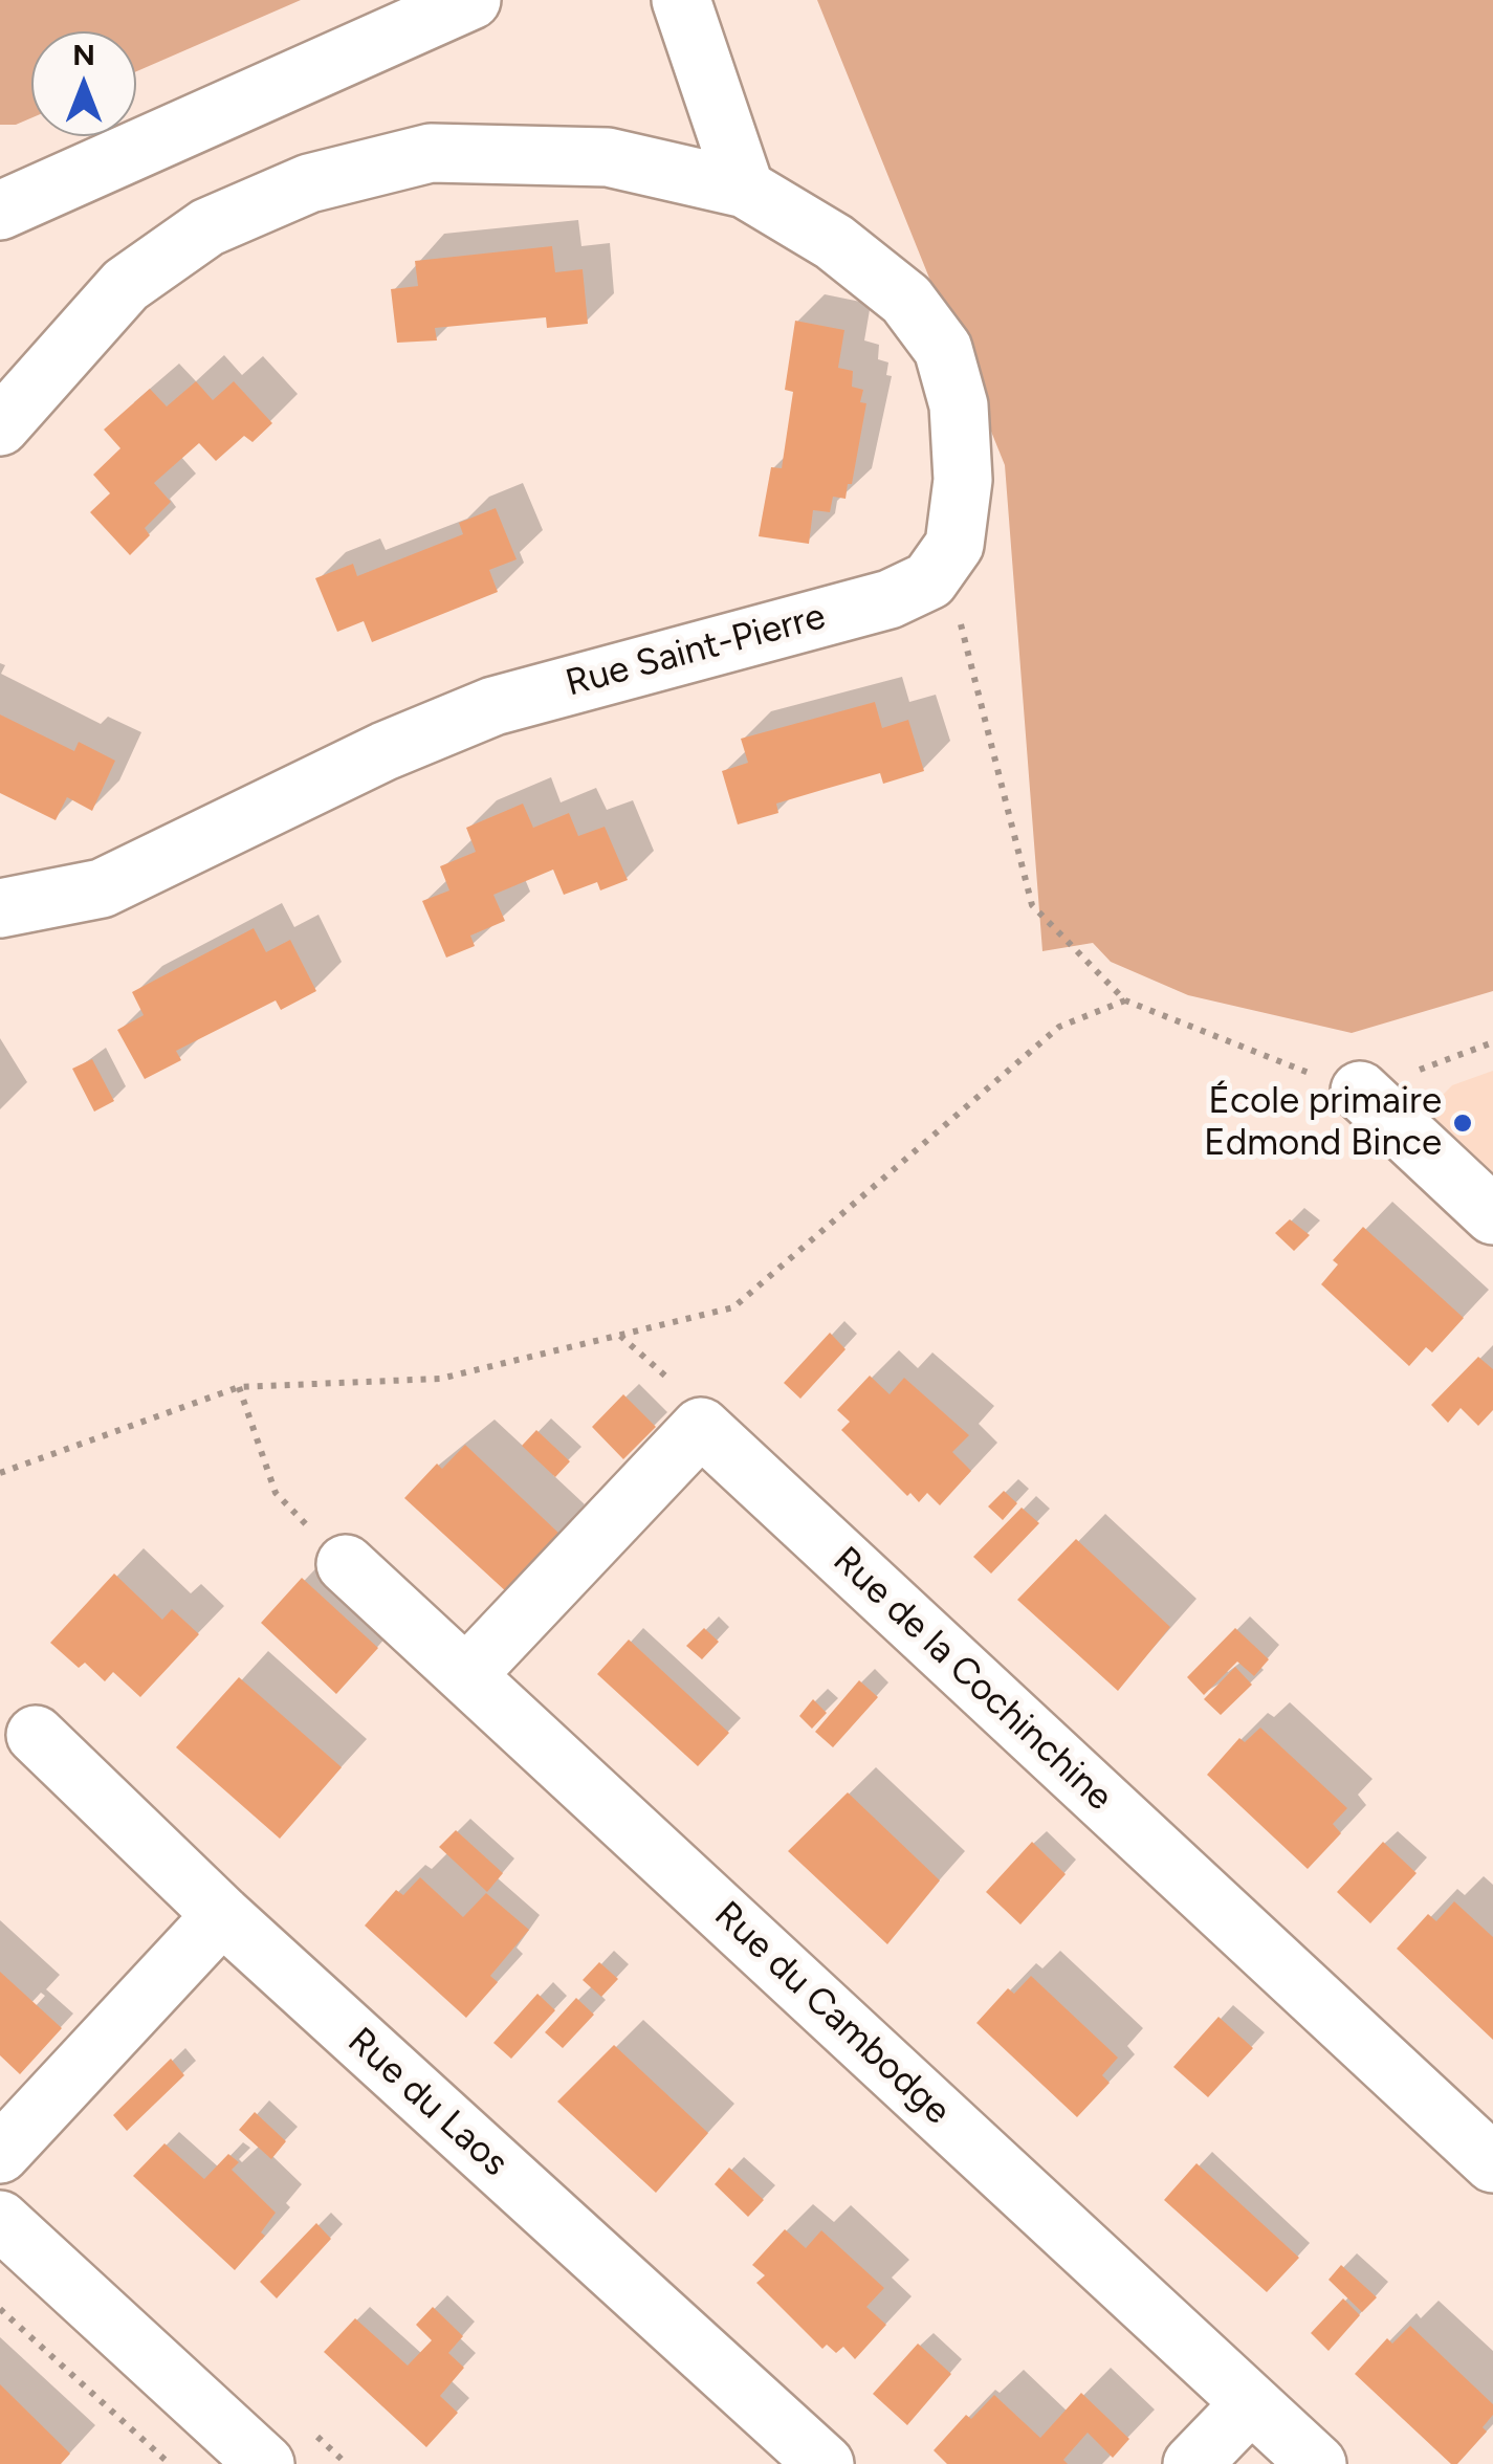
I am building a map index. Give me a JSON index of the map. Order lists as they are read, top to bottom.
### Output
{
  "streets": {
    "street": [
      "Rue Saint-Pierre",
      "Rue de la Cochinchine",
      "Rue du Cambodge",
      "Rue du Laos"
    ]
  },
  "crossings": [
    ["Rue de la Cochinchine", "Rue du Cambodge"]
  ],
  "places": ["École primaire Edmond Bince"],
  "north": "top"
}
